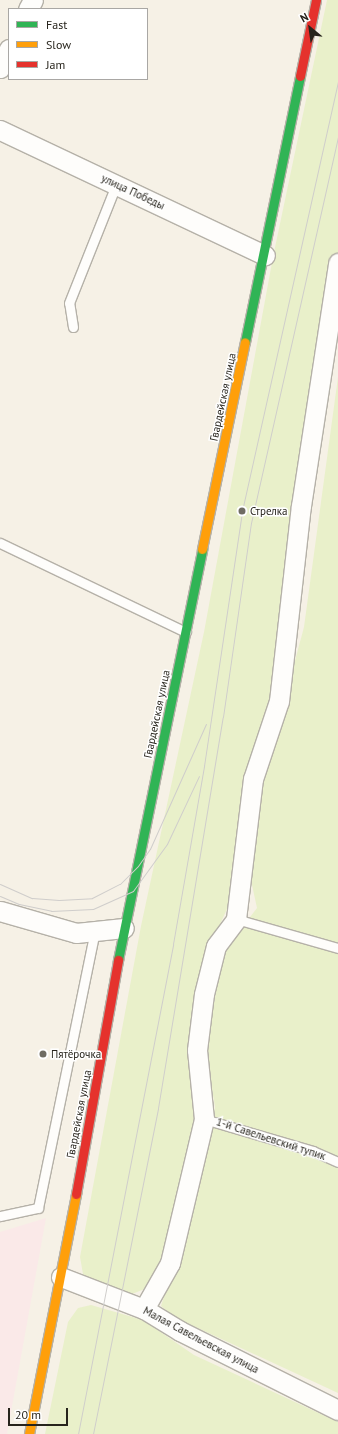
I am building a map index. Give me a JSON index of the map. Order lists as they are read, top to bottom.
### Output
{
  "streets": {
    "main road": ["Гвардейская улица"],
    "street": ["улица Победы", "Малая Савельевская улица"],
    "lane": ["1-й Савельевский тупик"]
  },
  "crossings": [
    ["улица Победы", "Гвардейская улица"],
    ["Гвардейская улица", "Малая Савельевская улица"]
  ],
  "places": ["Стрелка", "Пятёрочка"],
  "legend": ["Fast", "Slow", "Jam"],
  "scale_bar": "20 m",
  "north": "top left"
}
